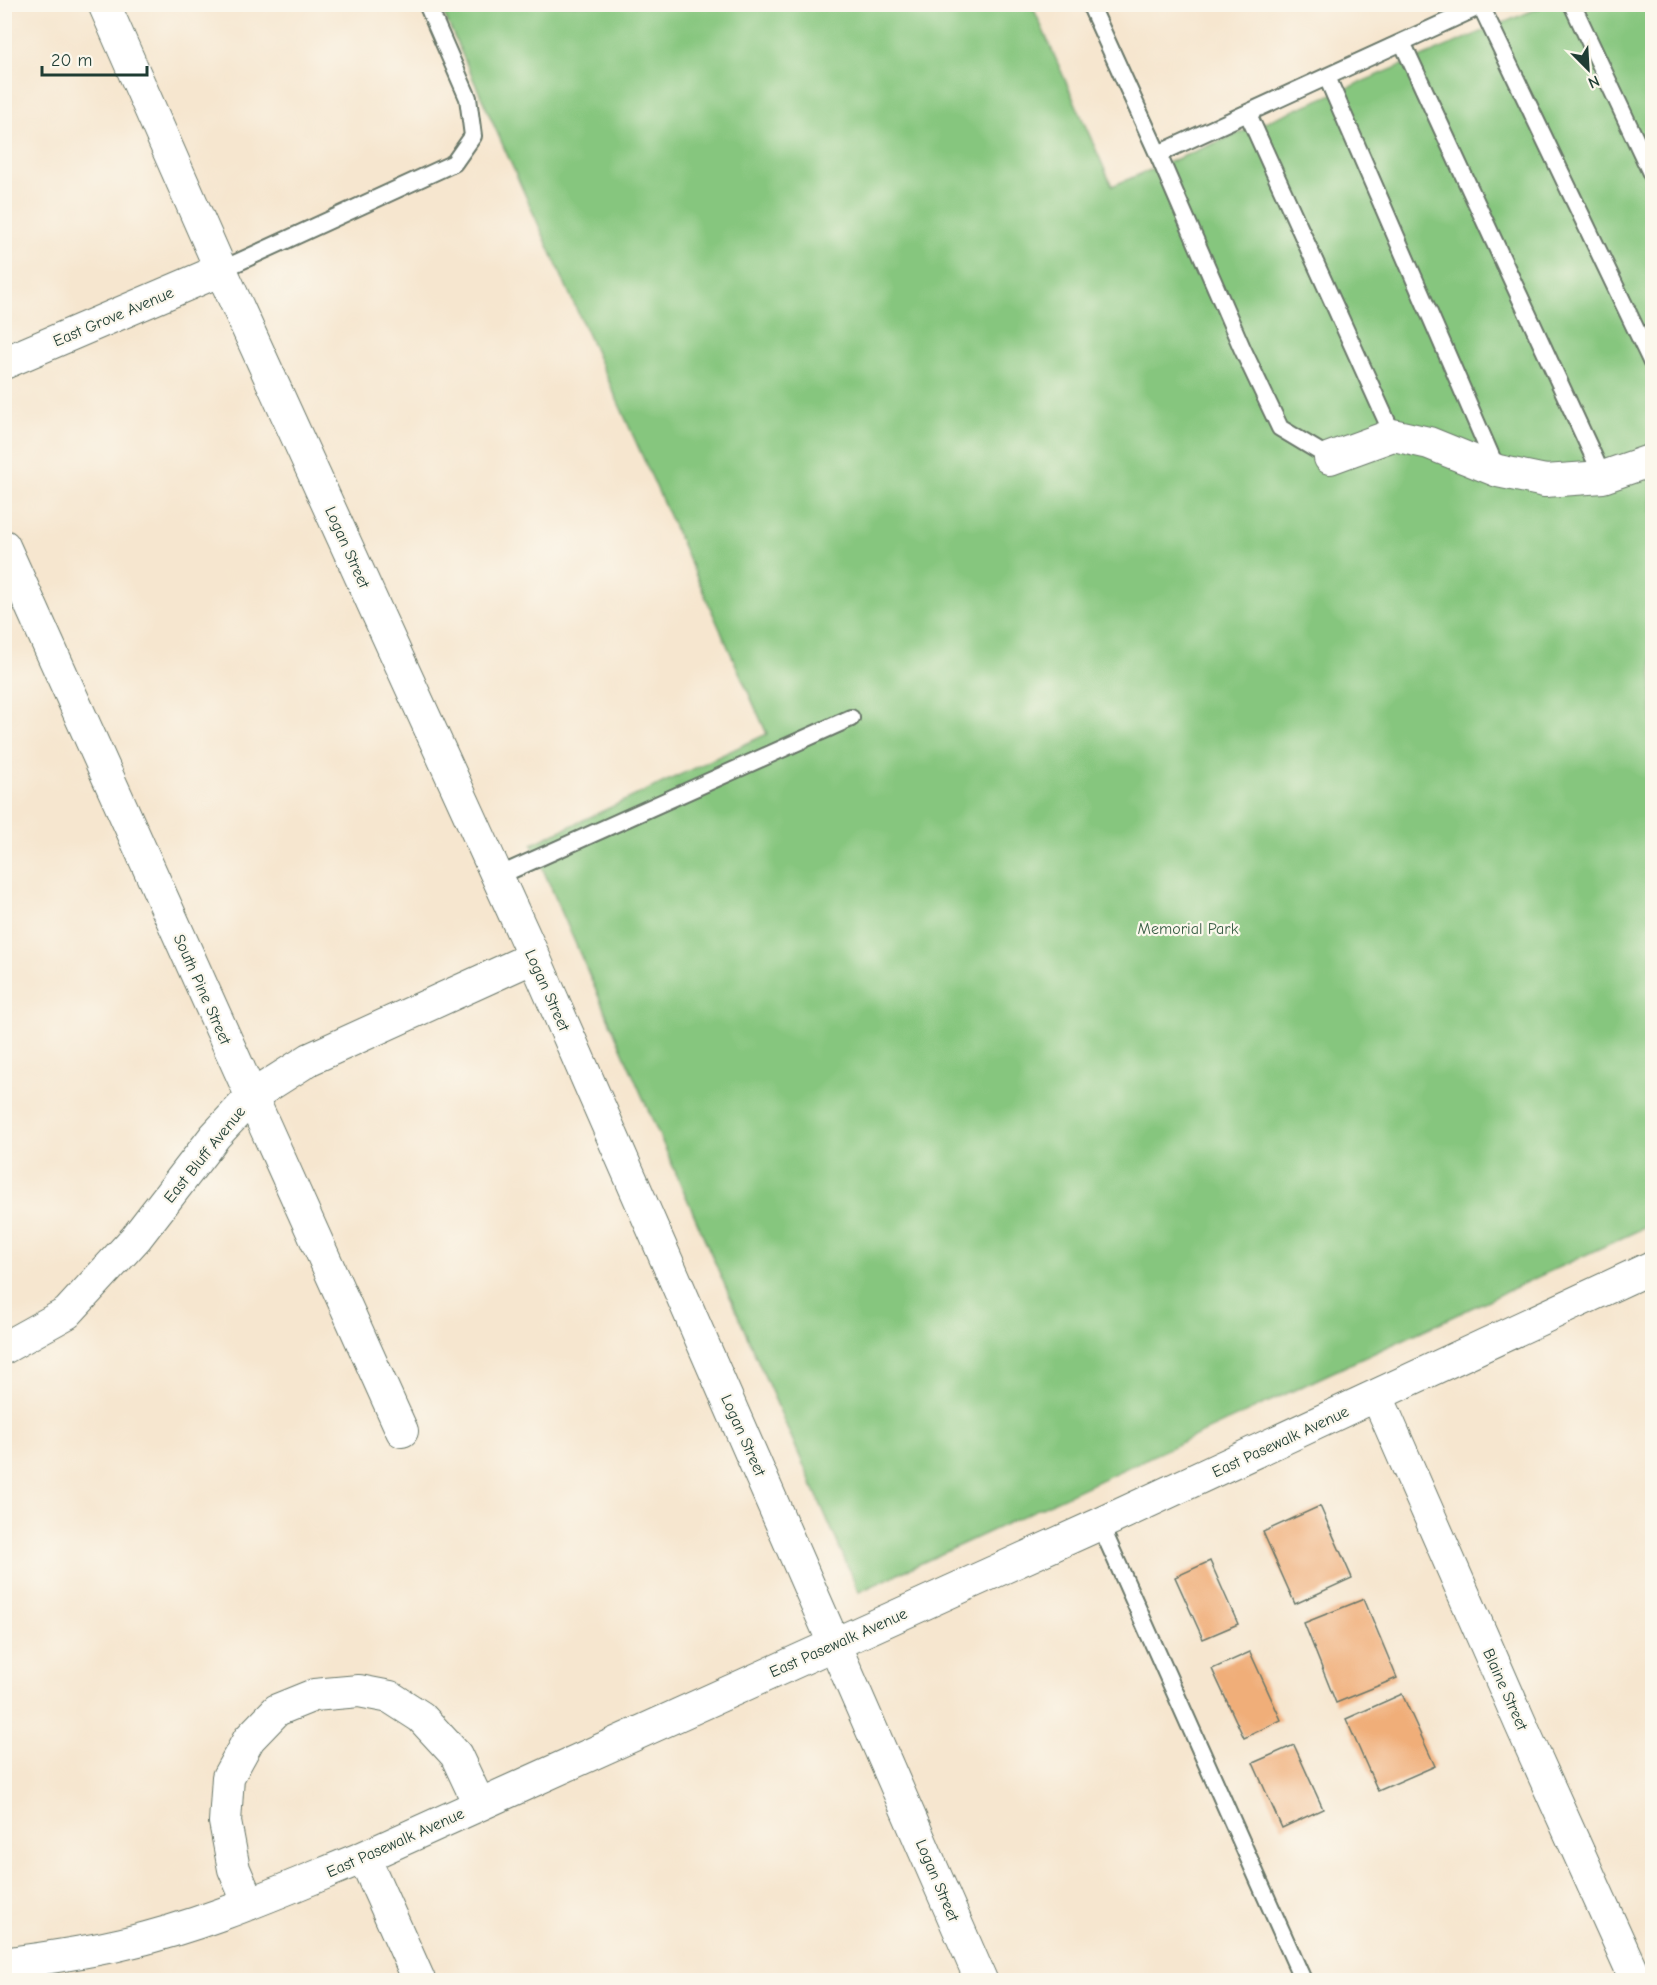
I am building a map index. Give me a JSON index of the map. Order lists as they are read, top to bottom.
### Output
{
  "streets": {
    "street": [
      "East Grove Avenue",
      "Logan Street",
      "South Pine Street",
      "East Bluff Avenue",
      "East Pasewalk Avenue",
      "Blaine Street"
    ]
  },
  "crossings": [
    ["East Grove Avenue", "Logan Street"],
    ["Logan Street", "East Bluff Avenue"],
    ["Logan Street", "East Pasewalk Avenue"],
    ["South Pine Street", "East Bluff Avenue"],
    ["East Pasewalk Avenue", "Blaine Street"]
  ],
  "parks": ["Memorial Park"],
  "scale_bar": "20 m",
  "north": "bottom right"
}
